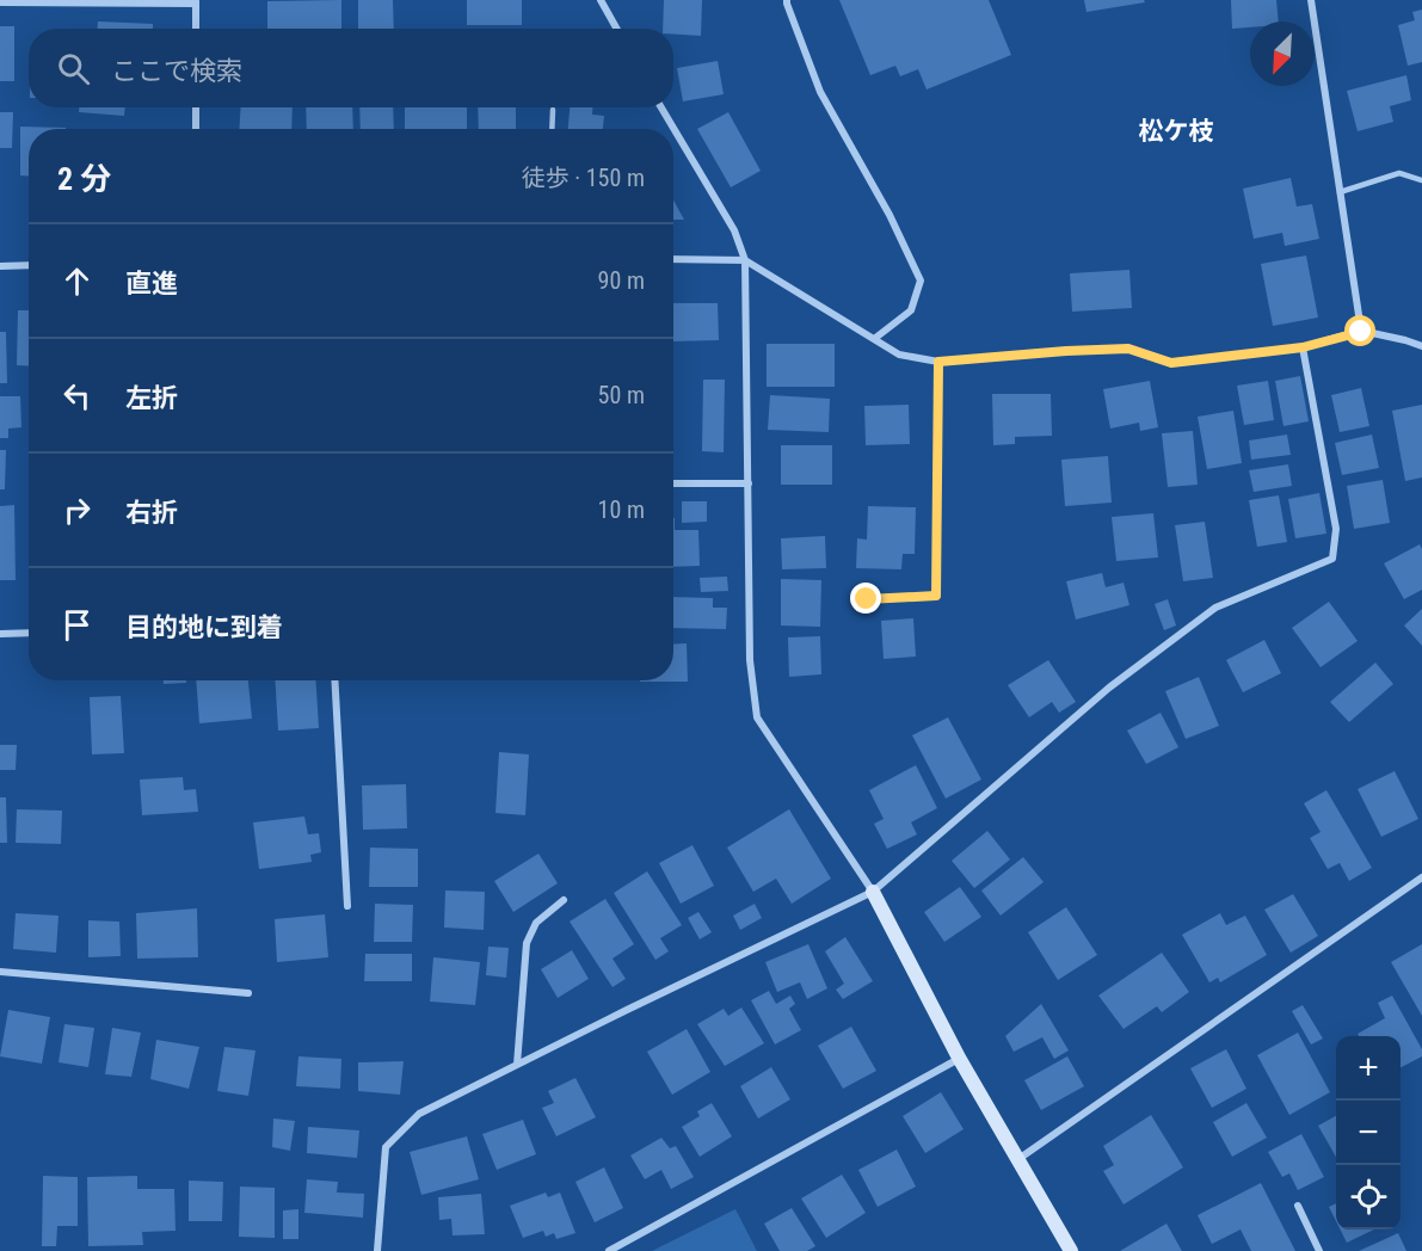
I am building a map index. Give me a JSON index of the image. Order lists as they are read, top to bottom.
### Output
{
  "districts": ["松ケ枝"],
  "north": "bottom left",
  "page": {
    "search": "ここで検索",
    "heading": ["2 分", "徒歩 · 150 m"],
    "list": [
      ["直進", "90 m"],
      ["左折", "50 m"],
      ["右折", "10 m"],
      "目的地に到着"
    ],
    "map_buttons": ["+", "−"]
  }
}
